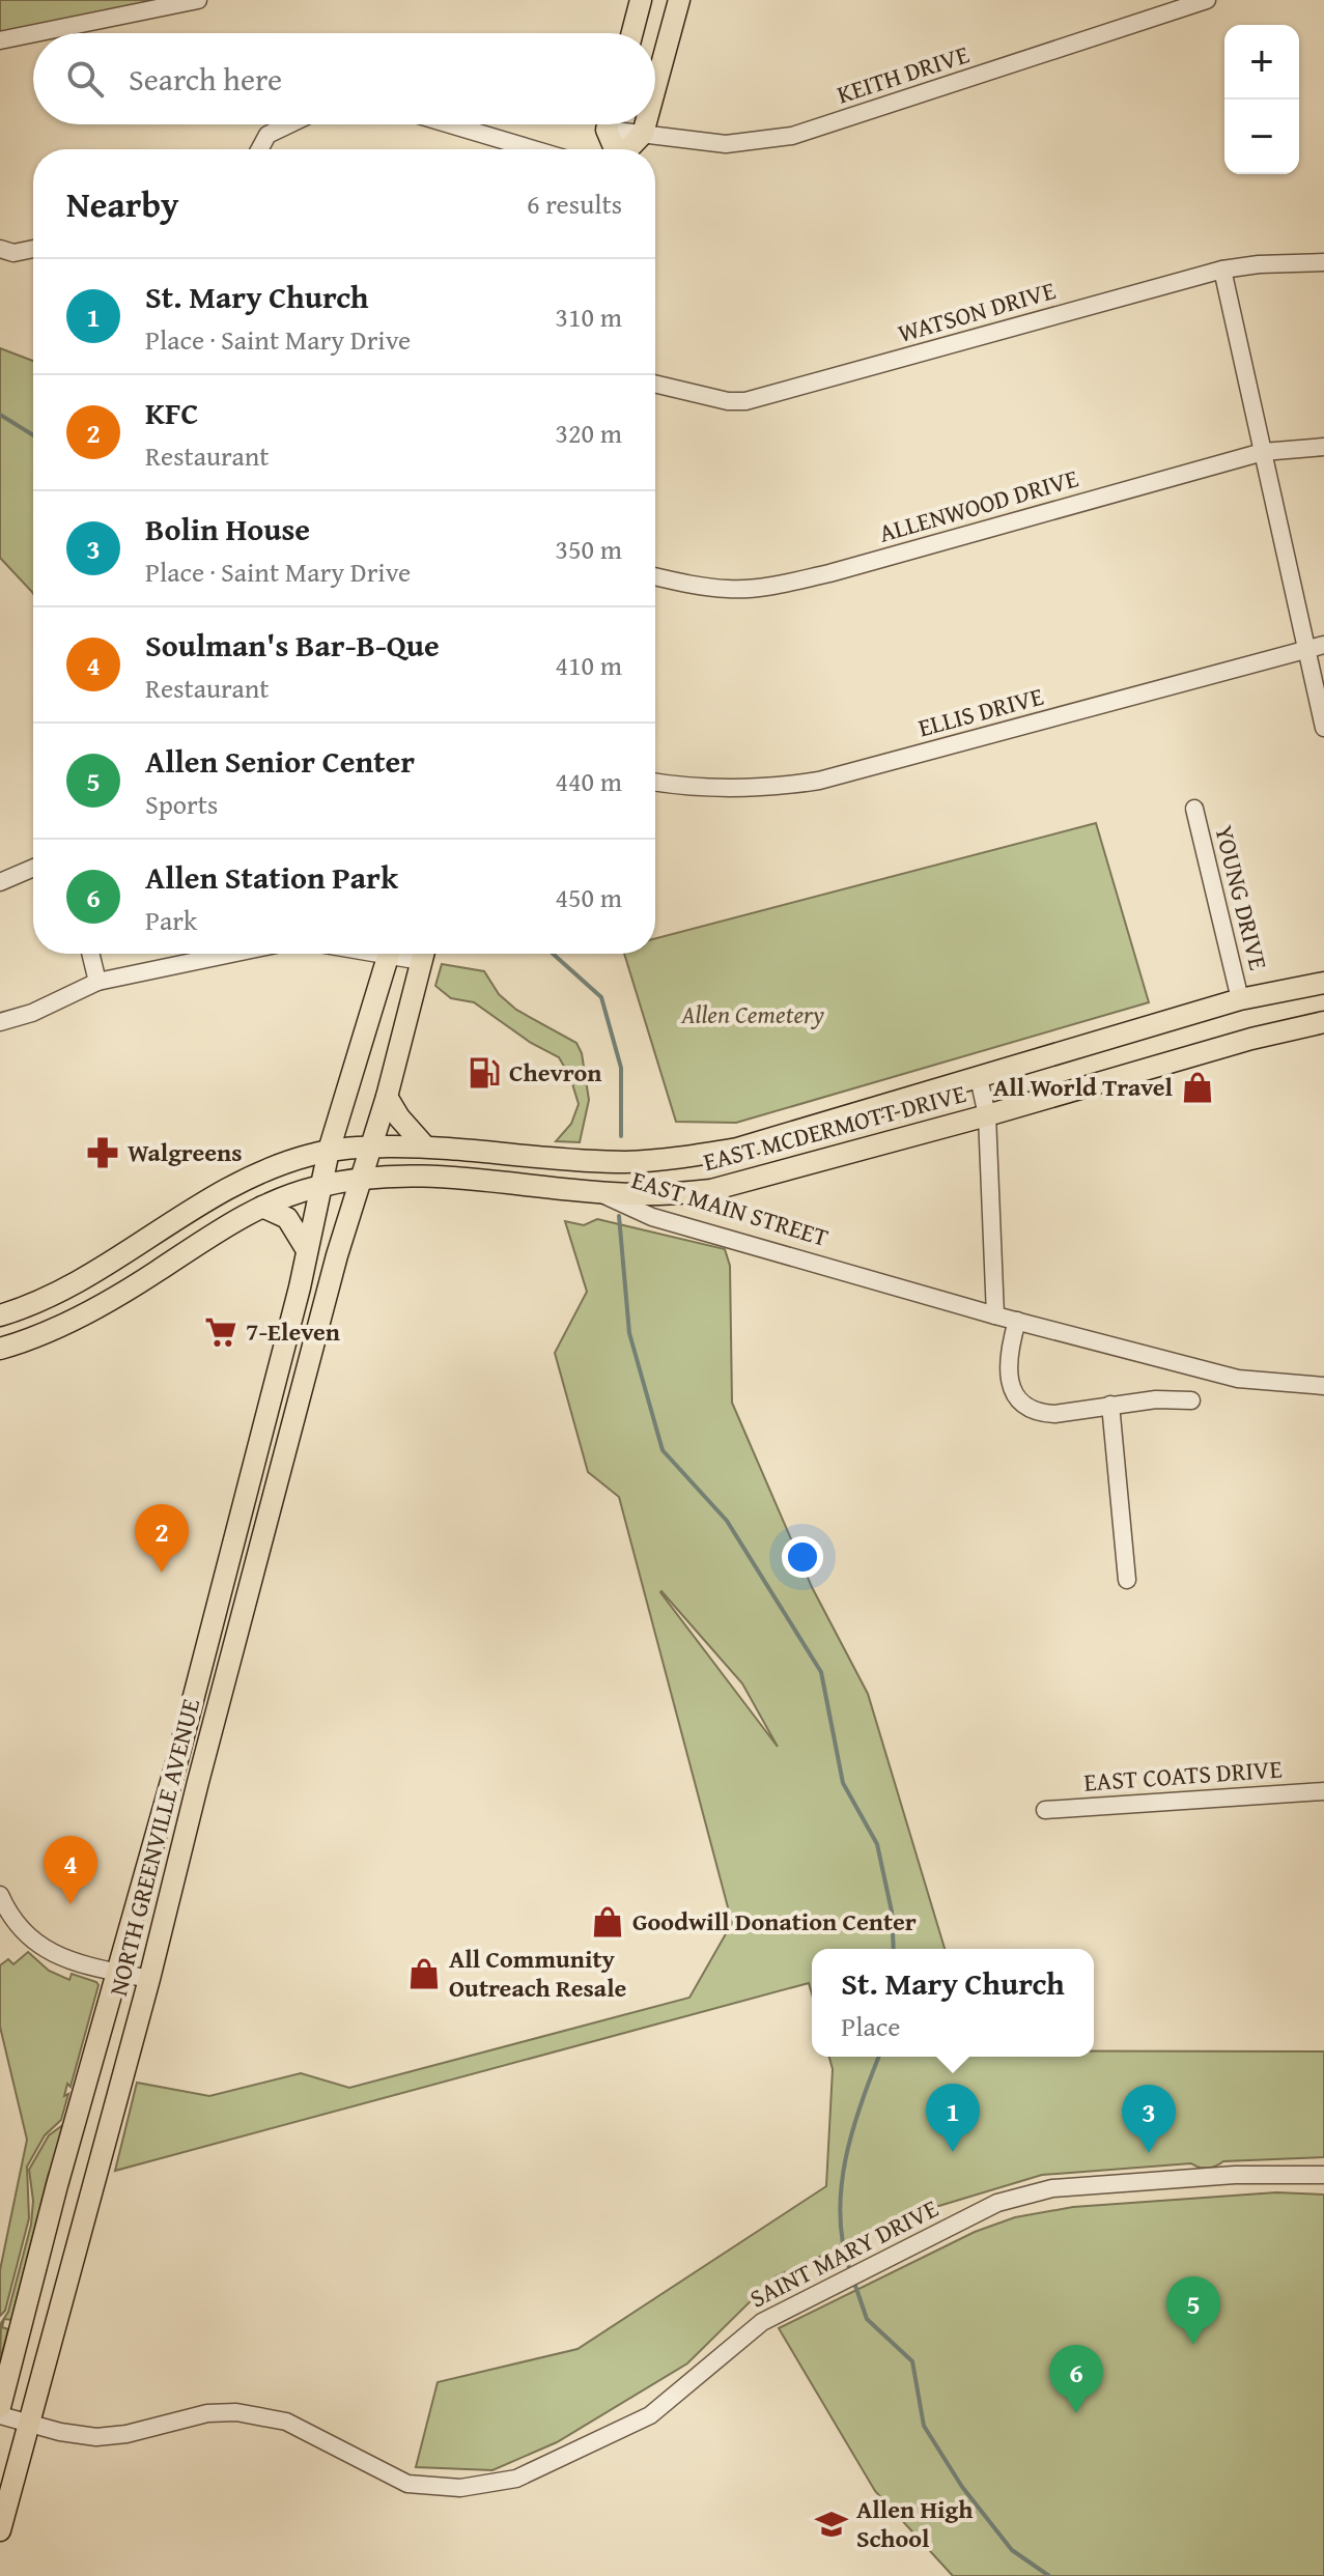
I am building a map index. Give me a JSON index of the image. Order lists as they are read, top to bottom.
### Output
{
  "streets": {
    "main road": ["EAST MCDERMOTT DRIVE", "EAST MAIN STREET", "NORTH GREENVILLE AVENUE"],
    "street": [
      "KEITH DRIVE",
      "WATSON DRIVE",
      "ALLENWOOD DRIVE",
      "ELLIS DRIVE",
      "YOUNG DRIVE",
      "EAST COATS DRIVE",
      "SAINT MARY DRIVE"
    ]
  },
  "crossings": [
    ["YOUNG DRIVE", "EAST MCDERMOTT DRIVE"],
    ["EAST MCDERMOTT DRIVE", "EAST MAIN STREET"],
    ["EAST MAIN STREET", "NORTH GREENVILLE AVENUE"],
    ["NORTH GREENVILLE AVENUE", "SAINT MARY DRIVE"]
  ],
  "parks": ["Allen Cemetery"],
  "places": {
    "fuel station": ["Chevron"],
    "shop": ["All World Travel", "Goodwill Donation Center", "All Community Outreach Resale"],
    "pharmacy": ["Walgreens"],
    "supermarket": ["7-Eleven"],
    "school or university": ["Allen High School"]
  },
  "page": {
    "map_buttons": ["+", "−"],
    "search": "Search here",
    "heading": ["Nearby", "6 results"],
    "list": [
      {
        "mark": "1",
        "name": "St. Mary Church",
        "note": "Place · Saint Mary Drive",
        "value": "310 m"
      },
      {
        "mark": "2",
        "name": "KFC",
        "note": "Restaurant",
        "value": "320 m"
      },
      {
        "mark": "3",
        "name": "Bolin House",
        "note": "Place · Saint Mary Drive",
        "value": "350 m"
      },
      {
        "mark": "4",
        "name": "Soulman's Bar-B-Que",
        "note": "Restaurant",
        "value": "410 m"
      },
      {
        "mark": "5",
        "name": "Allen Senior Center",
        "note": "Sports",
        "value": "440 m"
      },
      {
        "mark": "6",
        "name": "Allen Station Park",
        "note": "Park",
        "value": "450 m"
      }
    ],
    "pins": [
      "2",
      "4",
      "1",
      "3",
      "5",
      "6"
    ],
    "popup": ["St. Mary Church", "Place"]
  }
}
